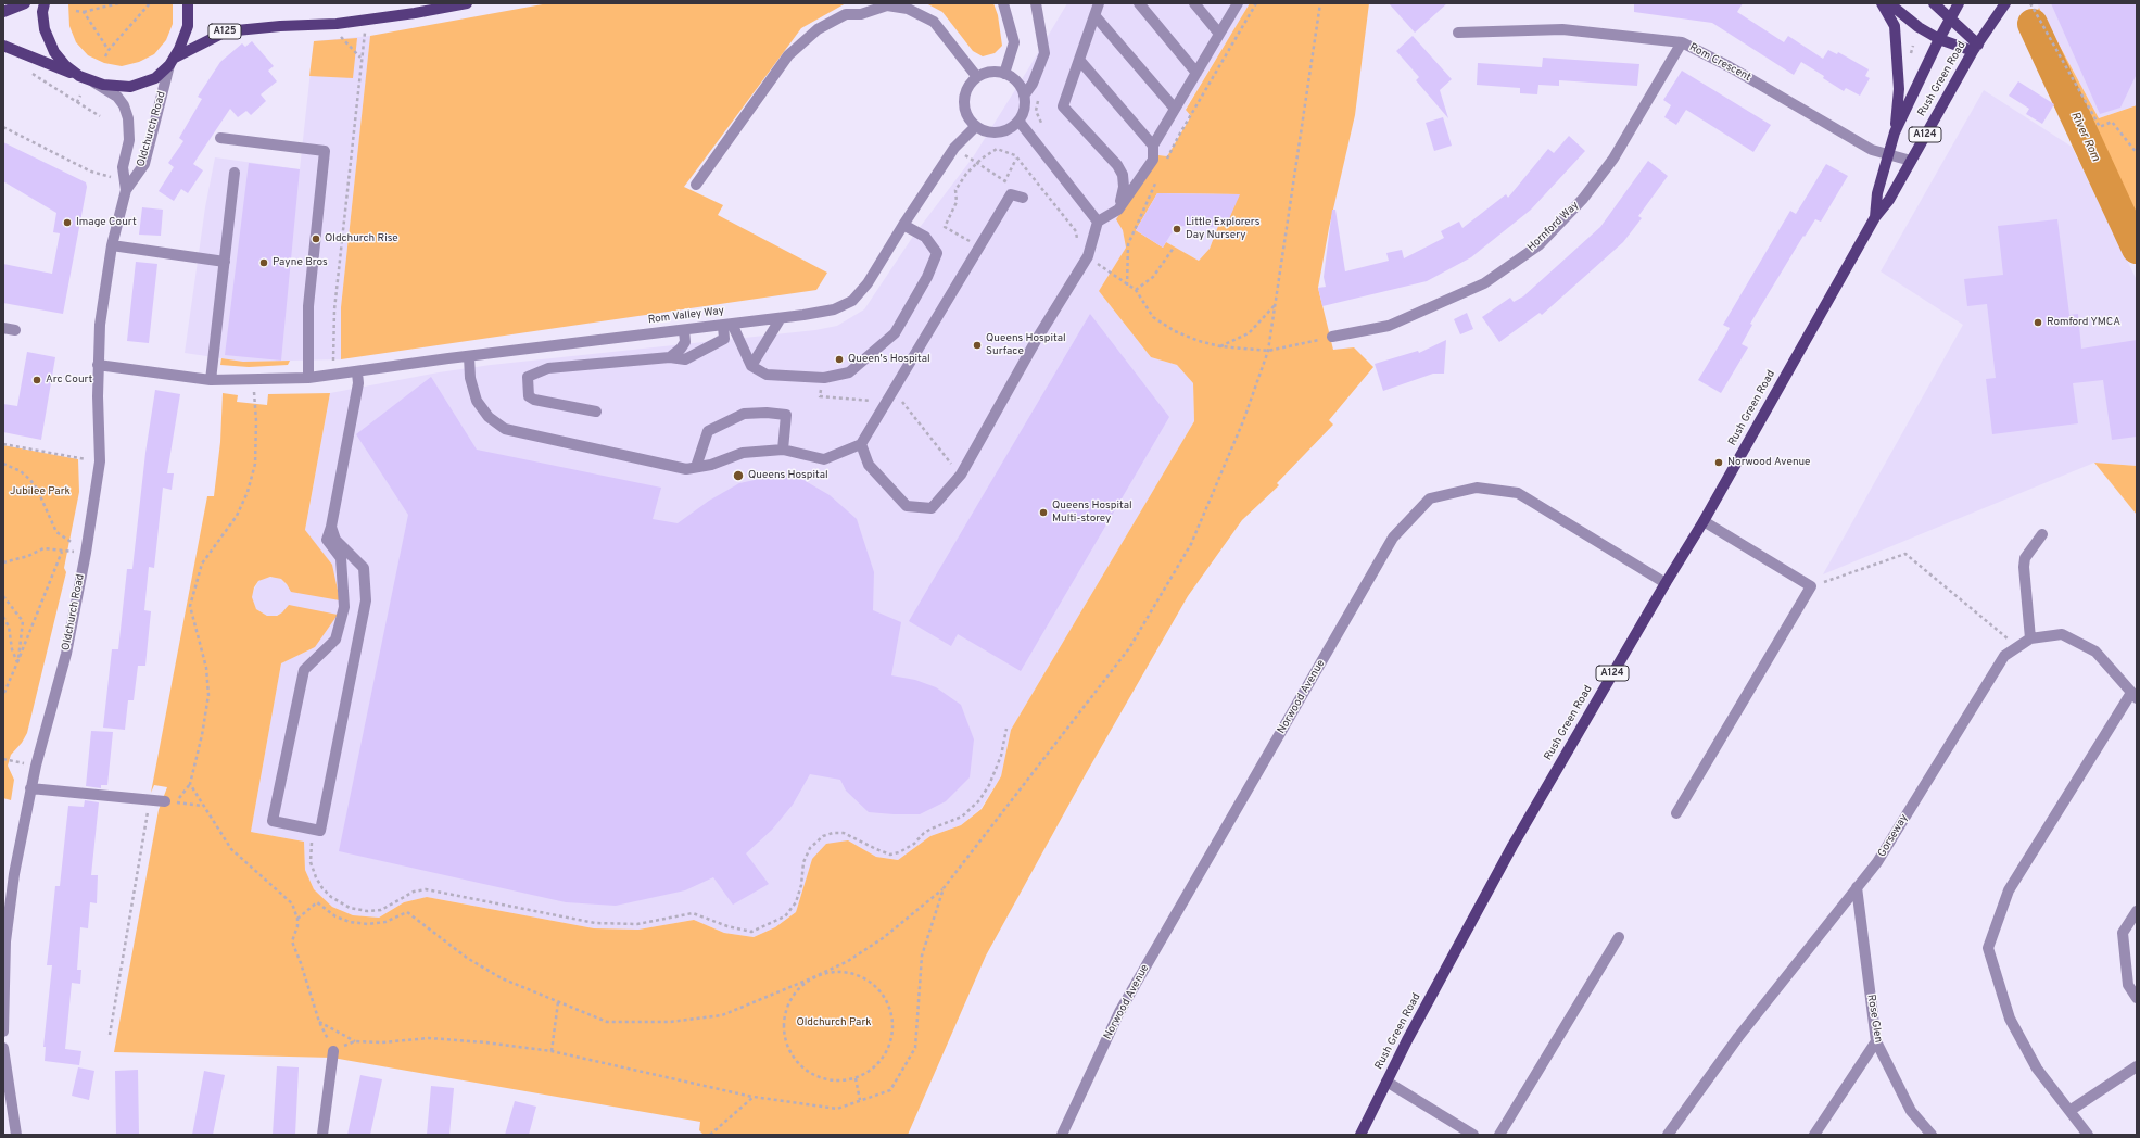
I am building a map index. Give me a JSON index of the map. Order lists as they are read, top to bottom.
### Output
{
  "streets": {
    "main road": ["A125", "Rush Green Road", "A124"],
    "street": [
      "Rom Crescent",
      "Oldchurch Road",
      "Hornford Way",
      "Rom Valley Way",
      "Norwood Avenue",
      "Gorseway",
      "Rose Glen"
    ]
  },
  "crossings": [
    ["A125", "Oldchurch Road"],
    ["Rom Crescent", "Rush Green Road"],
    ["Rom Crescent", "Hornford Way"],
    ["Rush Green Road", "Norwood Avenue"],
    ["Gorseway", "Rose Glen"]
  ],
  "water": ["River Rom"],
  "parks": ["Jubilee Park", "Oldchurch Park"],
  "places": [
    "Image Court",
    "Little Explorers Day Nursery",
    "Oldchurch Rise",
    "Payne Bros",
    "Romford YMCA",
    "Queens Hospital Surface",
    "Queen's Hospital",
    "Arc Court",
    "Norwood Avenue",
    "Queens Hospital",
    "Queens Hospital Multi-storey"
  ]
}
